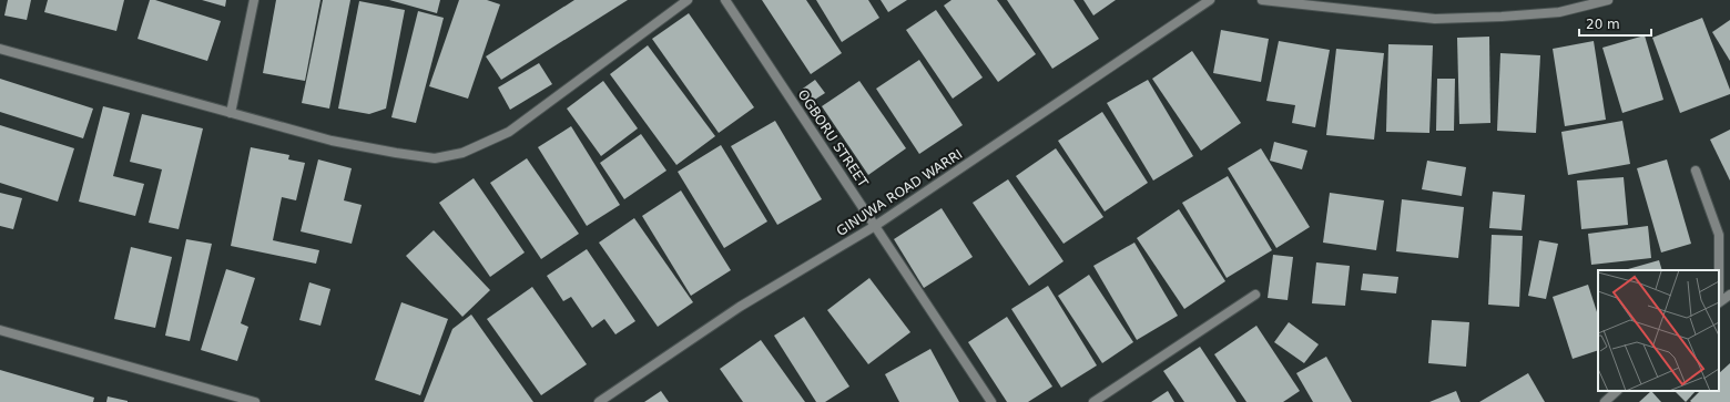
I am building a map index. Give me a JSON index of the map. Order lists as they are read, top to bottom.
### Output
{
  "streets": {
    "street": ["OGBORU STREET", "GINUWA ROAD WARRI"]
  },
  "crossings": [
    ["OGBORU STREET", "GINUWA ROAD WARRI"]
  ],
  "scale_bar": "20 m"
}
